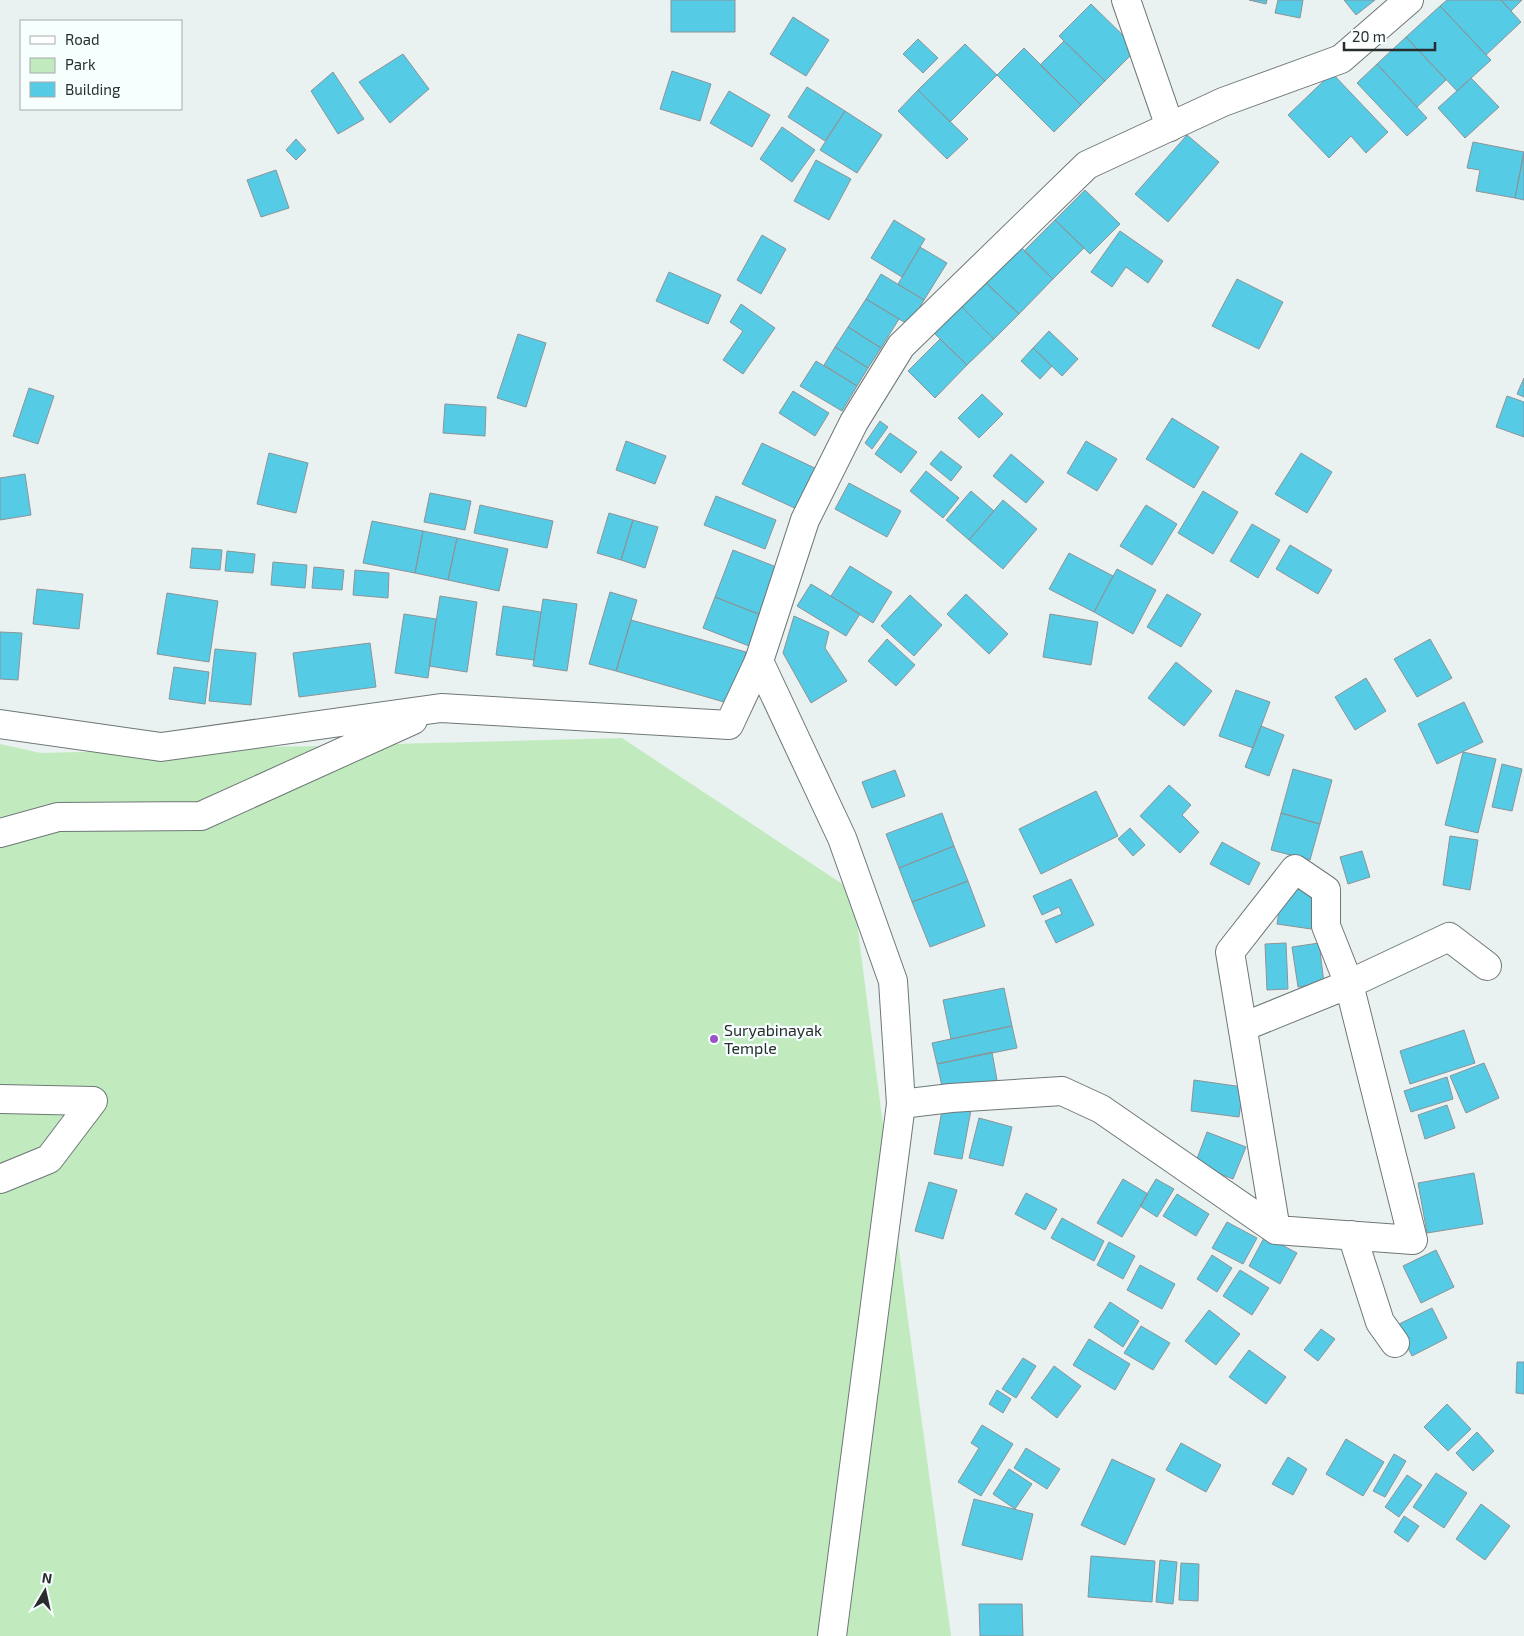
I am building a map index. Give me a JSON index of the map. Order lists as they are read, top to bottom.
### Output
{
  "places": ["Suryabinayak Temple"],
  "legend": ["Road", "Park", "Building"],
  "scale_bar": "20 m",
  "north": "top"
}
